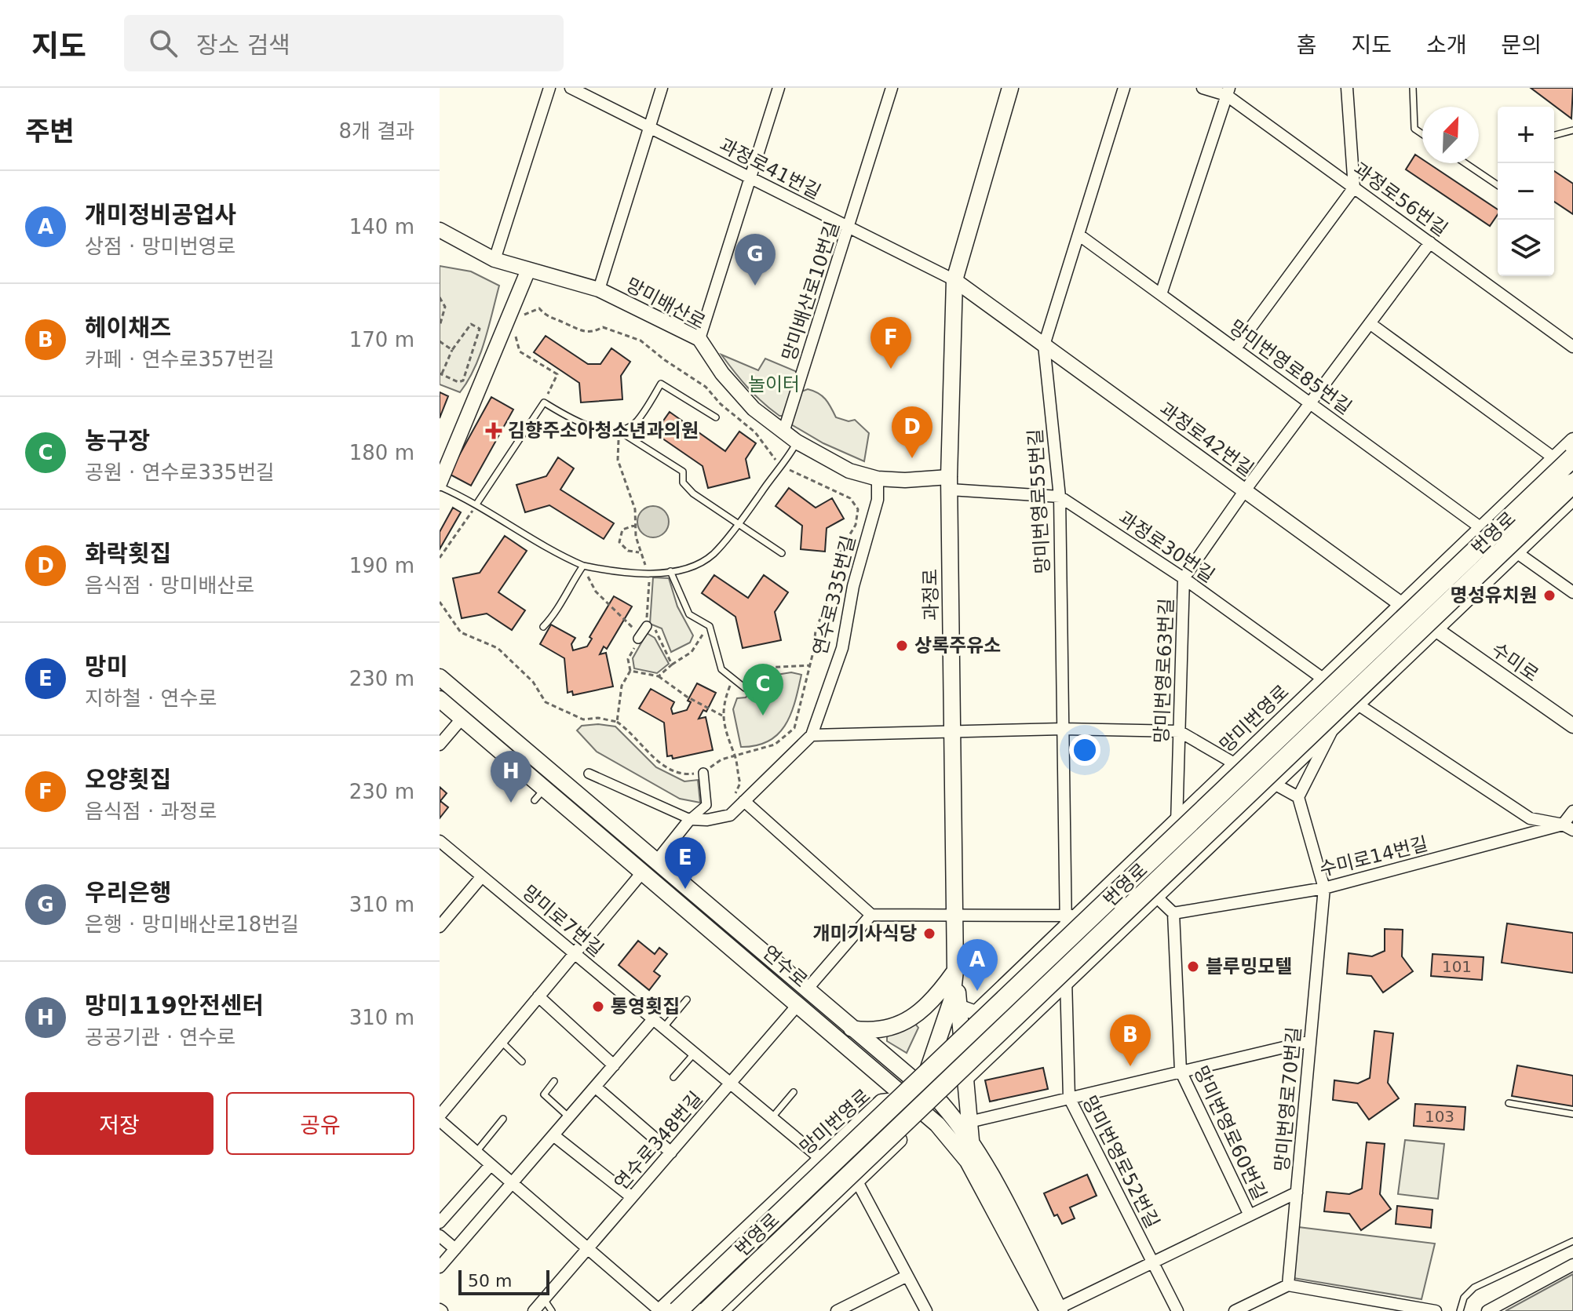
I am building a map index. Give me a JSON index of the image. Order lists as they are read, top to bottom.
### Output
{
  "streets": {
    "highway": ["번영로"],
    "main road": ["과정로", "연수로"],
    "street": [
      "과정로41번길",
      "과정로56번길",
      "망미배산로10번길",
      "망미배산로",
      "망미번영로85번길",
      "과정로42번길",
      "망미번영로55번길",
      "과정로30번길",
      "연수로335번길",
      "수미로",
      "망미번영로63번길",
      "망미번영로",
      "수미로14번길",
      "망미로7번길",
      "망미번영로70번길",
      "망미번영로60번길",
      "연수로348번길",
      "망미번영로52번길"
    ]
  },
  "crossings": [
    ["과정로41번길", "망미배산로10번길"],
    ["과정로41번길", "과정로42번길"],
    ["과정로41번길", "과정로"],
    ["과정로56번길", "망미번영로63번길"],
    ["망미배산로10번길", "망미배산로"],
    ["망미배산로", "과정로30번길"],
    ["망미배산로", "과정로"],
    ["망미배산로", "연수로335번길"],
    ["망미번영로85번길", "망미번영로55번길"],
    ["망미번영로85번길", "망미번영로63번길"],
    ["망미번영로85번길", "망미번영로"],
    ["과정로42번길", "망미번영로55번길"],
    ["과정로42번길", "과정로"],
    ["과정로42번길", "수미로"],
    ["과정로42번길", "망미번영로63번길"],
    ["과정로42번길", "망미번영로"],
    ["망미번영로55번길", "과정로30번길"],
    ["망미번영로55번길", "망미번영로"],
    ["망미번영로55번길", "망미번영로52번길"],
    ["번영로", "망미번영로"],
    ["과정로30번길", "과정로"],
    ["과정로30번길", "망미번영로63번길"],
    ["과정로30번길", "망미번영로"],
    ["과정로30번길", "수미로14번길"],
    ["과정로", "망미번영로"],
    ["과정로", "연수로"],
    ["망미번영로63번길", "망미번영로"],
    ["망미번영로", "망미로7번길"],
    ["망미번영로", "연수로"],
    ["망미번영로", "망미번영로52번길"],
    ["수미로14번길", "망미번영로70번길"],
    ["수미로14번길", "망미번영로60번길"],
    ["망미로7번길", "연수로348번길"],
    ["연수로", "연수로348번길"]
  ],
  "parks": ["놀이터"],
  "places": {
    "health": ["김향주소아청소년과의원"],
    "other": [
      "명성유치원",
      "상록주유소",
      "개미기사식당",
      "블루밍모텔",
      "통영횟집"
    ]
  },
  "house_numbers": ["101", "103"],
  "scale_bar": "50 m",
  "north": "top right",
  "page": {
    "header": "지도",
    "search": "장소 검색",
    "nav": [
      "홈",
      "지도",
      "소개",
      "문의"
    ],
    "heading": ["주변", "8개 결과"],
    "map_buttons": ["+", "−"],
    "list": [
      {
        "mark": "A",
        "name": "개미정비공업사",
        "note": "상점 · 망미번영로",
        "value": "140 m"
      },
      {
        "mark": "B",
        "name": "헤이채즈",
        "note": "카페 · 연수로357번길",
        "value": "170 m"
      },
      {
        "mark": "C",
        "name": "농구장",
        "note": "공원 · 연수로335번길",
        "value": "180 m"
      },
      {
        "mark": "D",
        "name": "화락횟집",
        "note": "음식점 · 망미배산로",
        "value": "190 m"
      },
      {
        "mark": "E",
        "name": "망미",
        "note": "지하철 · 연수로",
        "value": "230 m"
      },
      {
        "mark": "F",
        "name": "오양횟집",
        "note": "음식점 · 과정로",
        "value": "230 m"
      },
      {
        "mark": "G",
        "name": "우리은행",
        "note": "은행 · 망미배산로18번길",
        "value": "310 m"
      },
      {
        "mark": "H",
        "name": "망미119안전센터",
        "note": "공공기관 · 연수로",
        "value": "310 m"
      }
    ],
    "pins": [
      "G",
      "F",
      "D",
      "C",
      "H",
      "E",
      "A",
      "B"
    ],
    "buttons": ["저장", "공유"],
    "scale": "50 m"
  }
}
